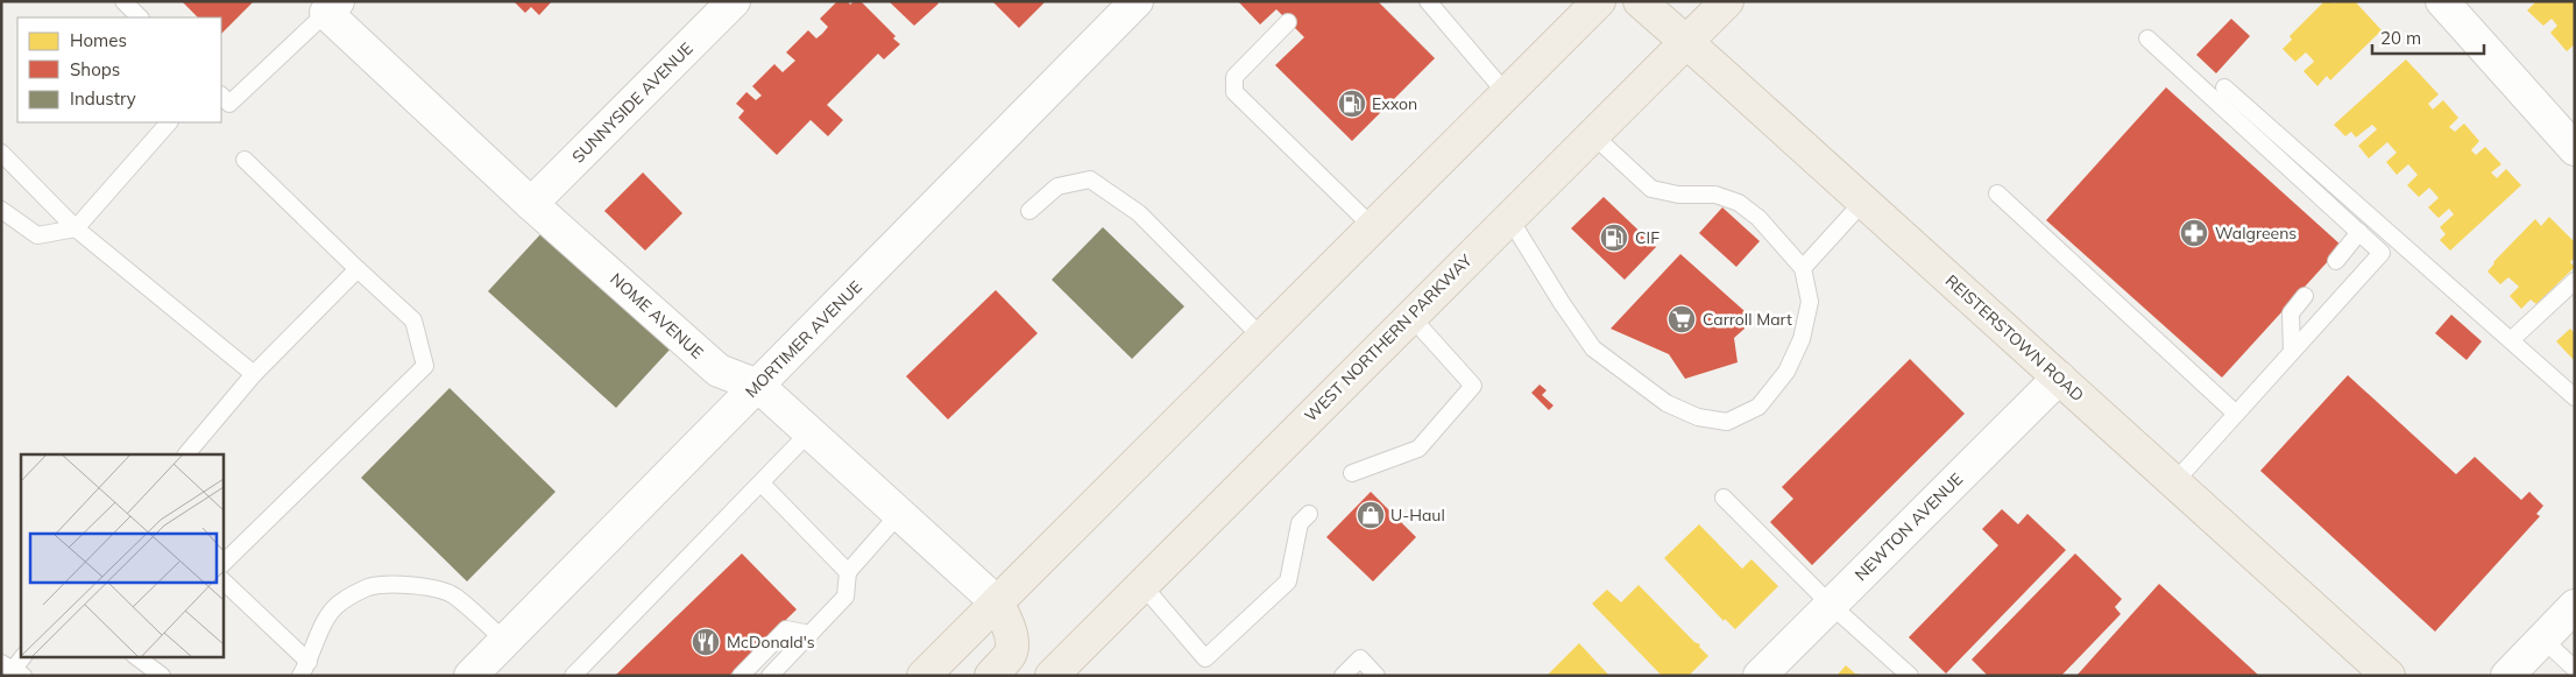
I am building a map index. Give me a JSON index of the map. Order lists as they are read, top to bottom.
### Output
{
  "streets": {
    "main road": ["WEST NORTHERN PARKWAY", "REISTERSTOWN ROAD"],
    "street": [
      "SUNNYSIDE AVENUE",
      "NOME AVENUE",
      "MORTIMER AVENUE",
      "NEWTON AVENUE"
    ]
  },
  "crossings": [
    ["SUNNYSIDE AVENUE", "NOME AVENUE"],
    ["NOME AVENUE", "MORTIMER AVENUE"],
    ["WEST NORTHERN PARKWAY", "REISTERSTOWN ROAD"],
    ["REISTERSTOWN ROAD", "NEWTON AVENUE"]
  ],
  "places": {
    "fuel station": ["Exxon", "CIF"],
    "pharmacy": ["Walgreens"],
    "supermarket": ["Carroll Mart"],
    "shop": ["U-Haul"],
    "restaurant": ["McDonald's"]
  },
  "legend": ["Homes", "Shops", "Industry"],
  "scale_bar": "20 m"
}
